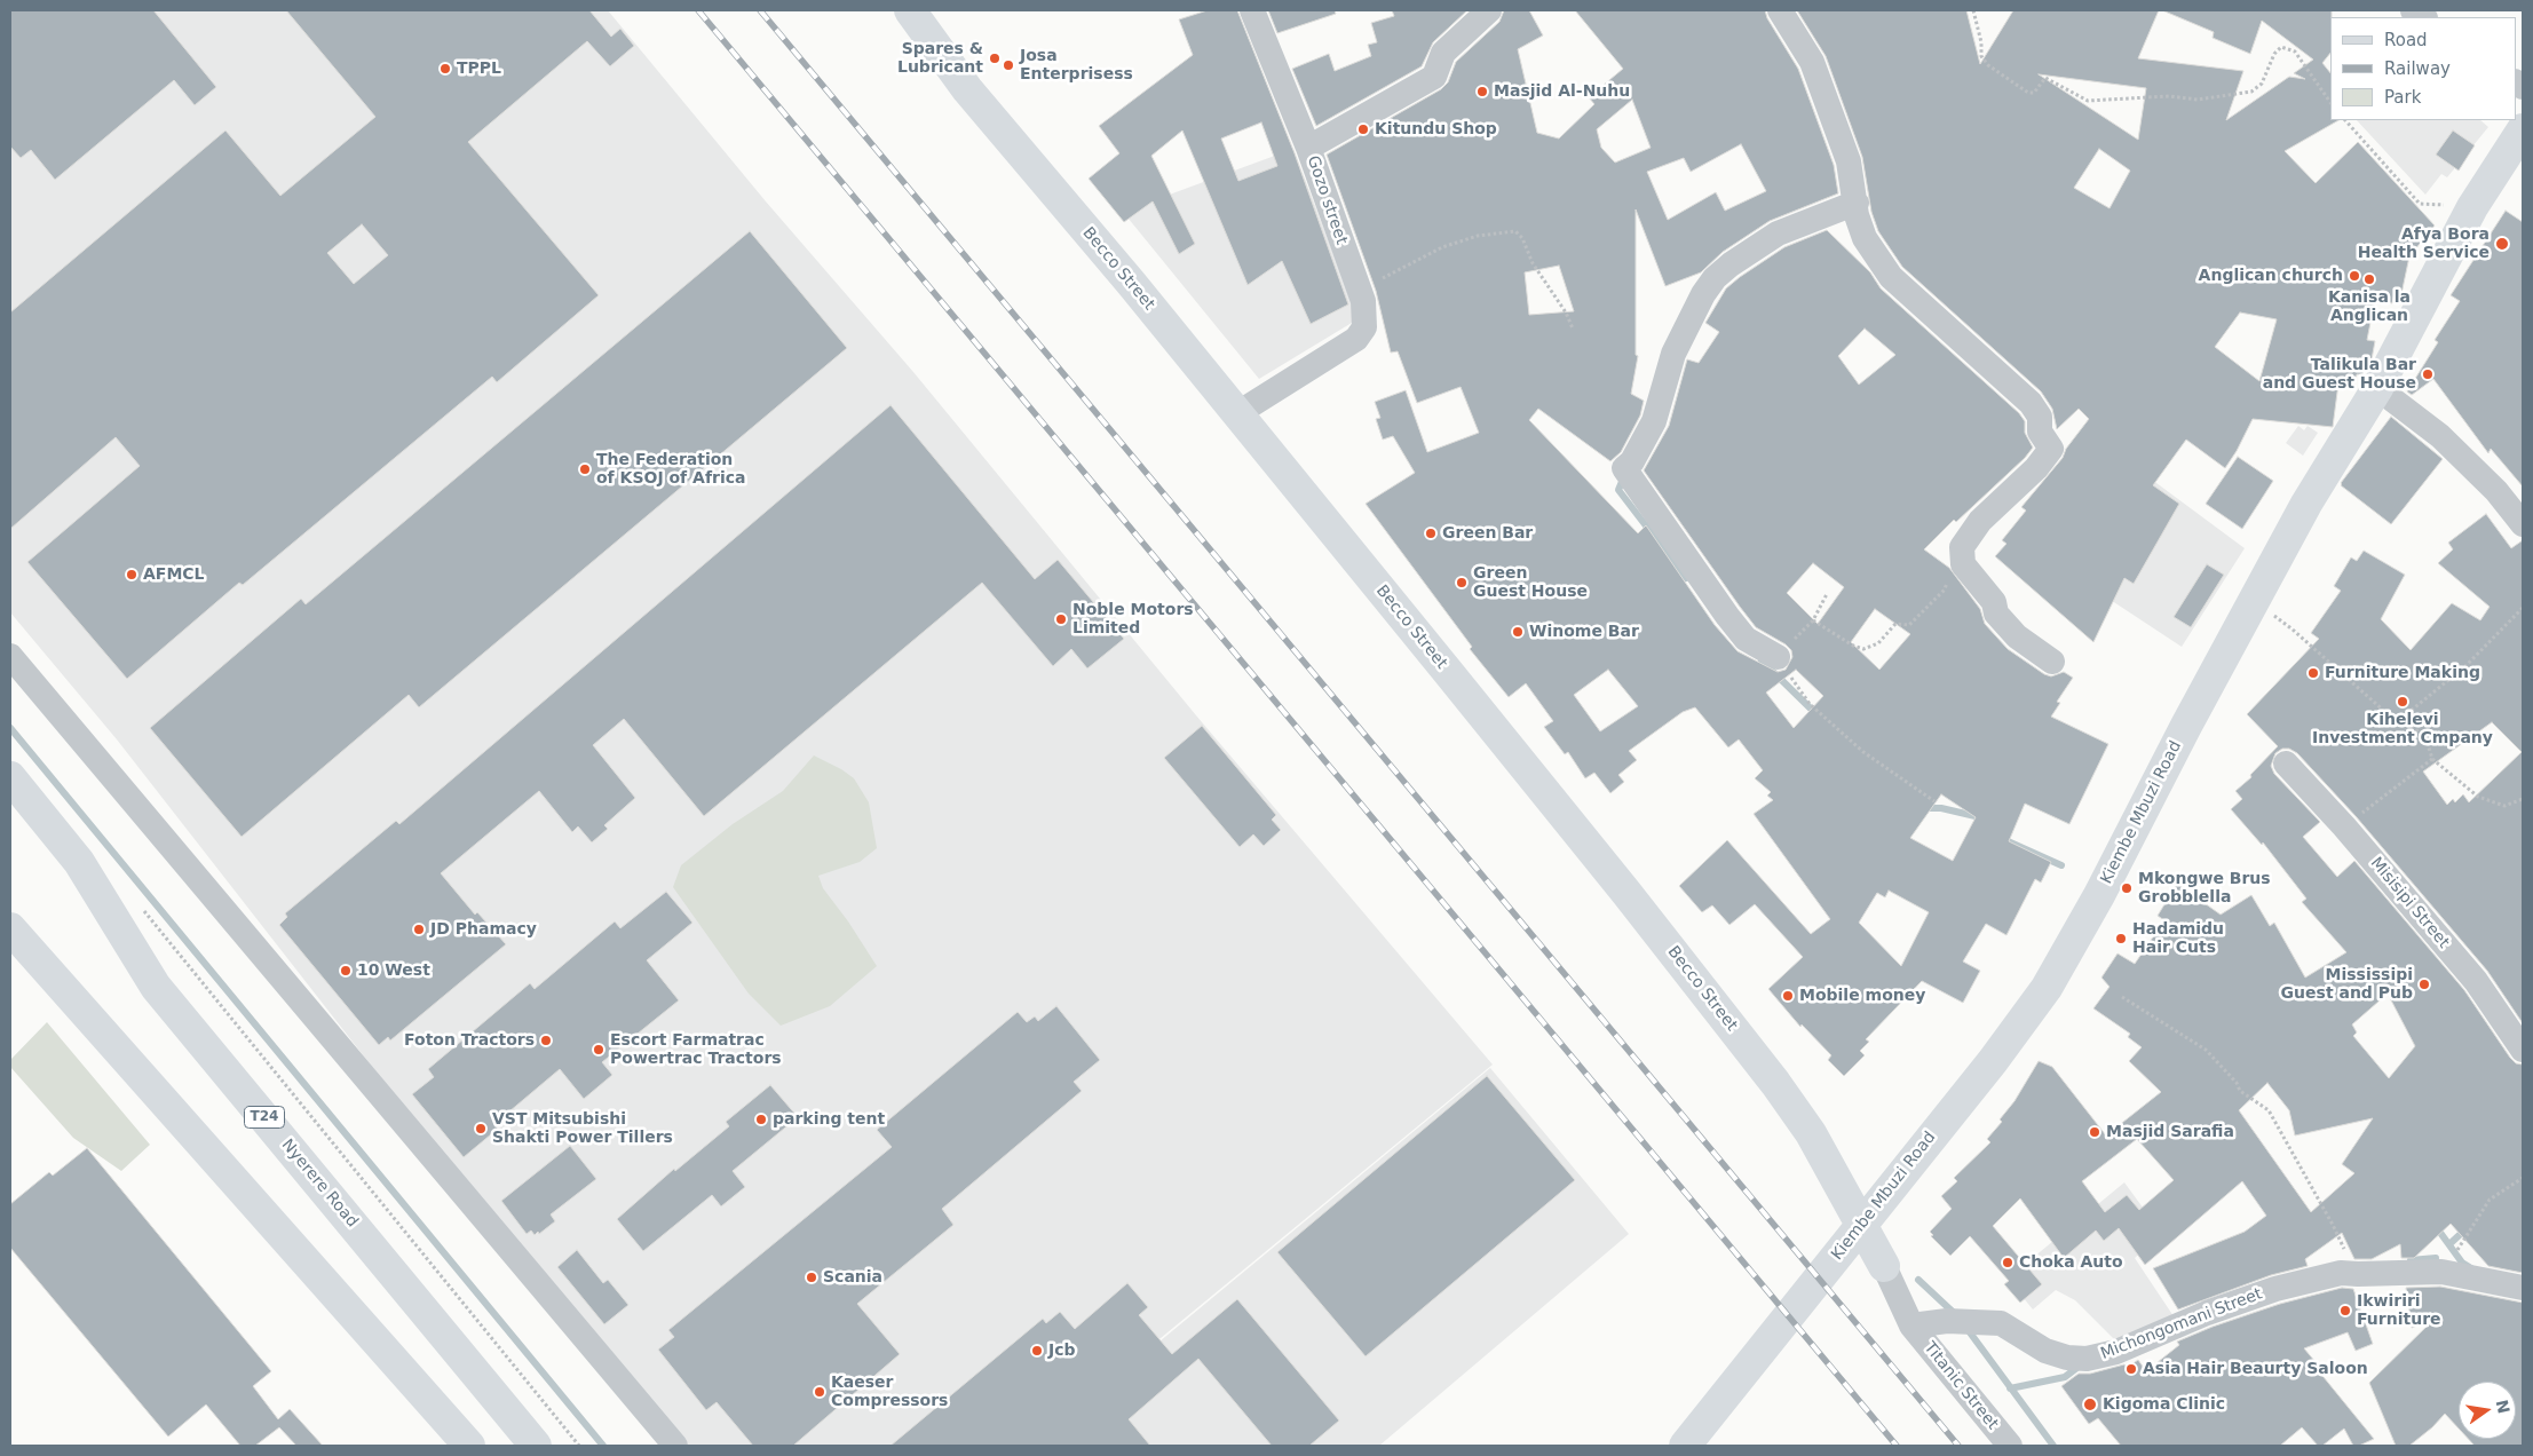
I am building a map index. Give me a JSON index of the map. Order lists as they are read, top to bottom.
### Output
{
  "streets": {
    "main road": [
      "Becco Street",
      "Kiembe Mbuzi Road",
      "T24",
      "Nyerere Road"
    ],
    "street": [
      "Gozo street",
      "Misisipi Street",
      "Michongomani Street",
      "Titanic Street"
    ]
  },
  "crossings": [
    ["Gozo street", "Becco Street"],
    ["Michongomani Street", "Titanic Street"]
  ],
  "places": [
    "Spares & Lubricant",
    "Josa Enterprisess",
    "TPPL",
    "Masjid Al-Nuhu",
    "Kitundu Shop",
    "Afya Bora Health Service",
    "Anglican church",
    "Kanisa la Anglican",
    "Talikula Bar and Guest House",
    "The Federation of KSOJ of Africa",
    "Green Bar",
    "AFMCL",
    "Green Guest House",
    "Noble Motors Limited",
    "Winome Bar",
    "Furniture Making",
    "Kihelevi Investment Cmpany",
    "Mkongwe Brus Grobblella",
    "JD Phamacy",
    "Hadamidu Hair Cuts",
    "10 West",
    "Mississipi Guest and Pub",
    "Mobile money",
    "Foton Tractors",
    "Escort Farmatrac Powertrac Tractors",
    "parking tent",
    "VST Mitsubishi Shakti Power Tillers",
    "Masjid Sarafia",
    "Choka Auto",
    "Scania",
    "Ikwiriri Furniture",
    "Jcb",
    "Asia Hair Beaurty Saloon",
    "Kaeser Compressors",
    "Kigoma Clinic"
  ],
  "legend": ["Road", "Railway", "Park"],
  "north": "right"
}
